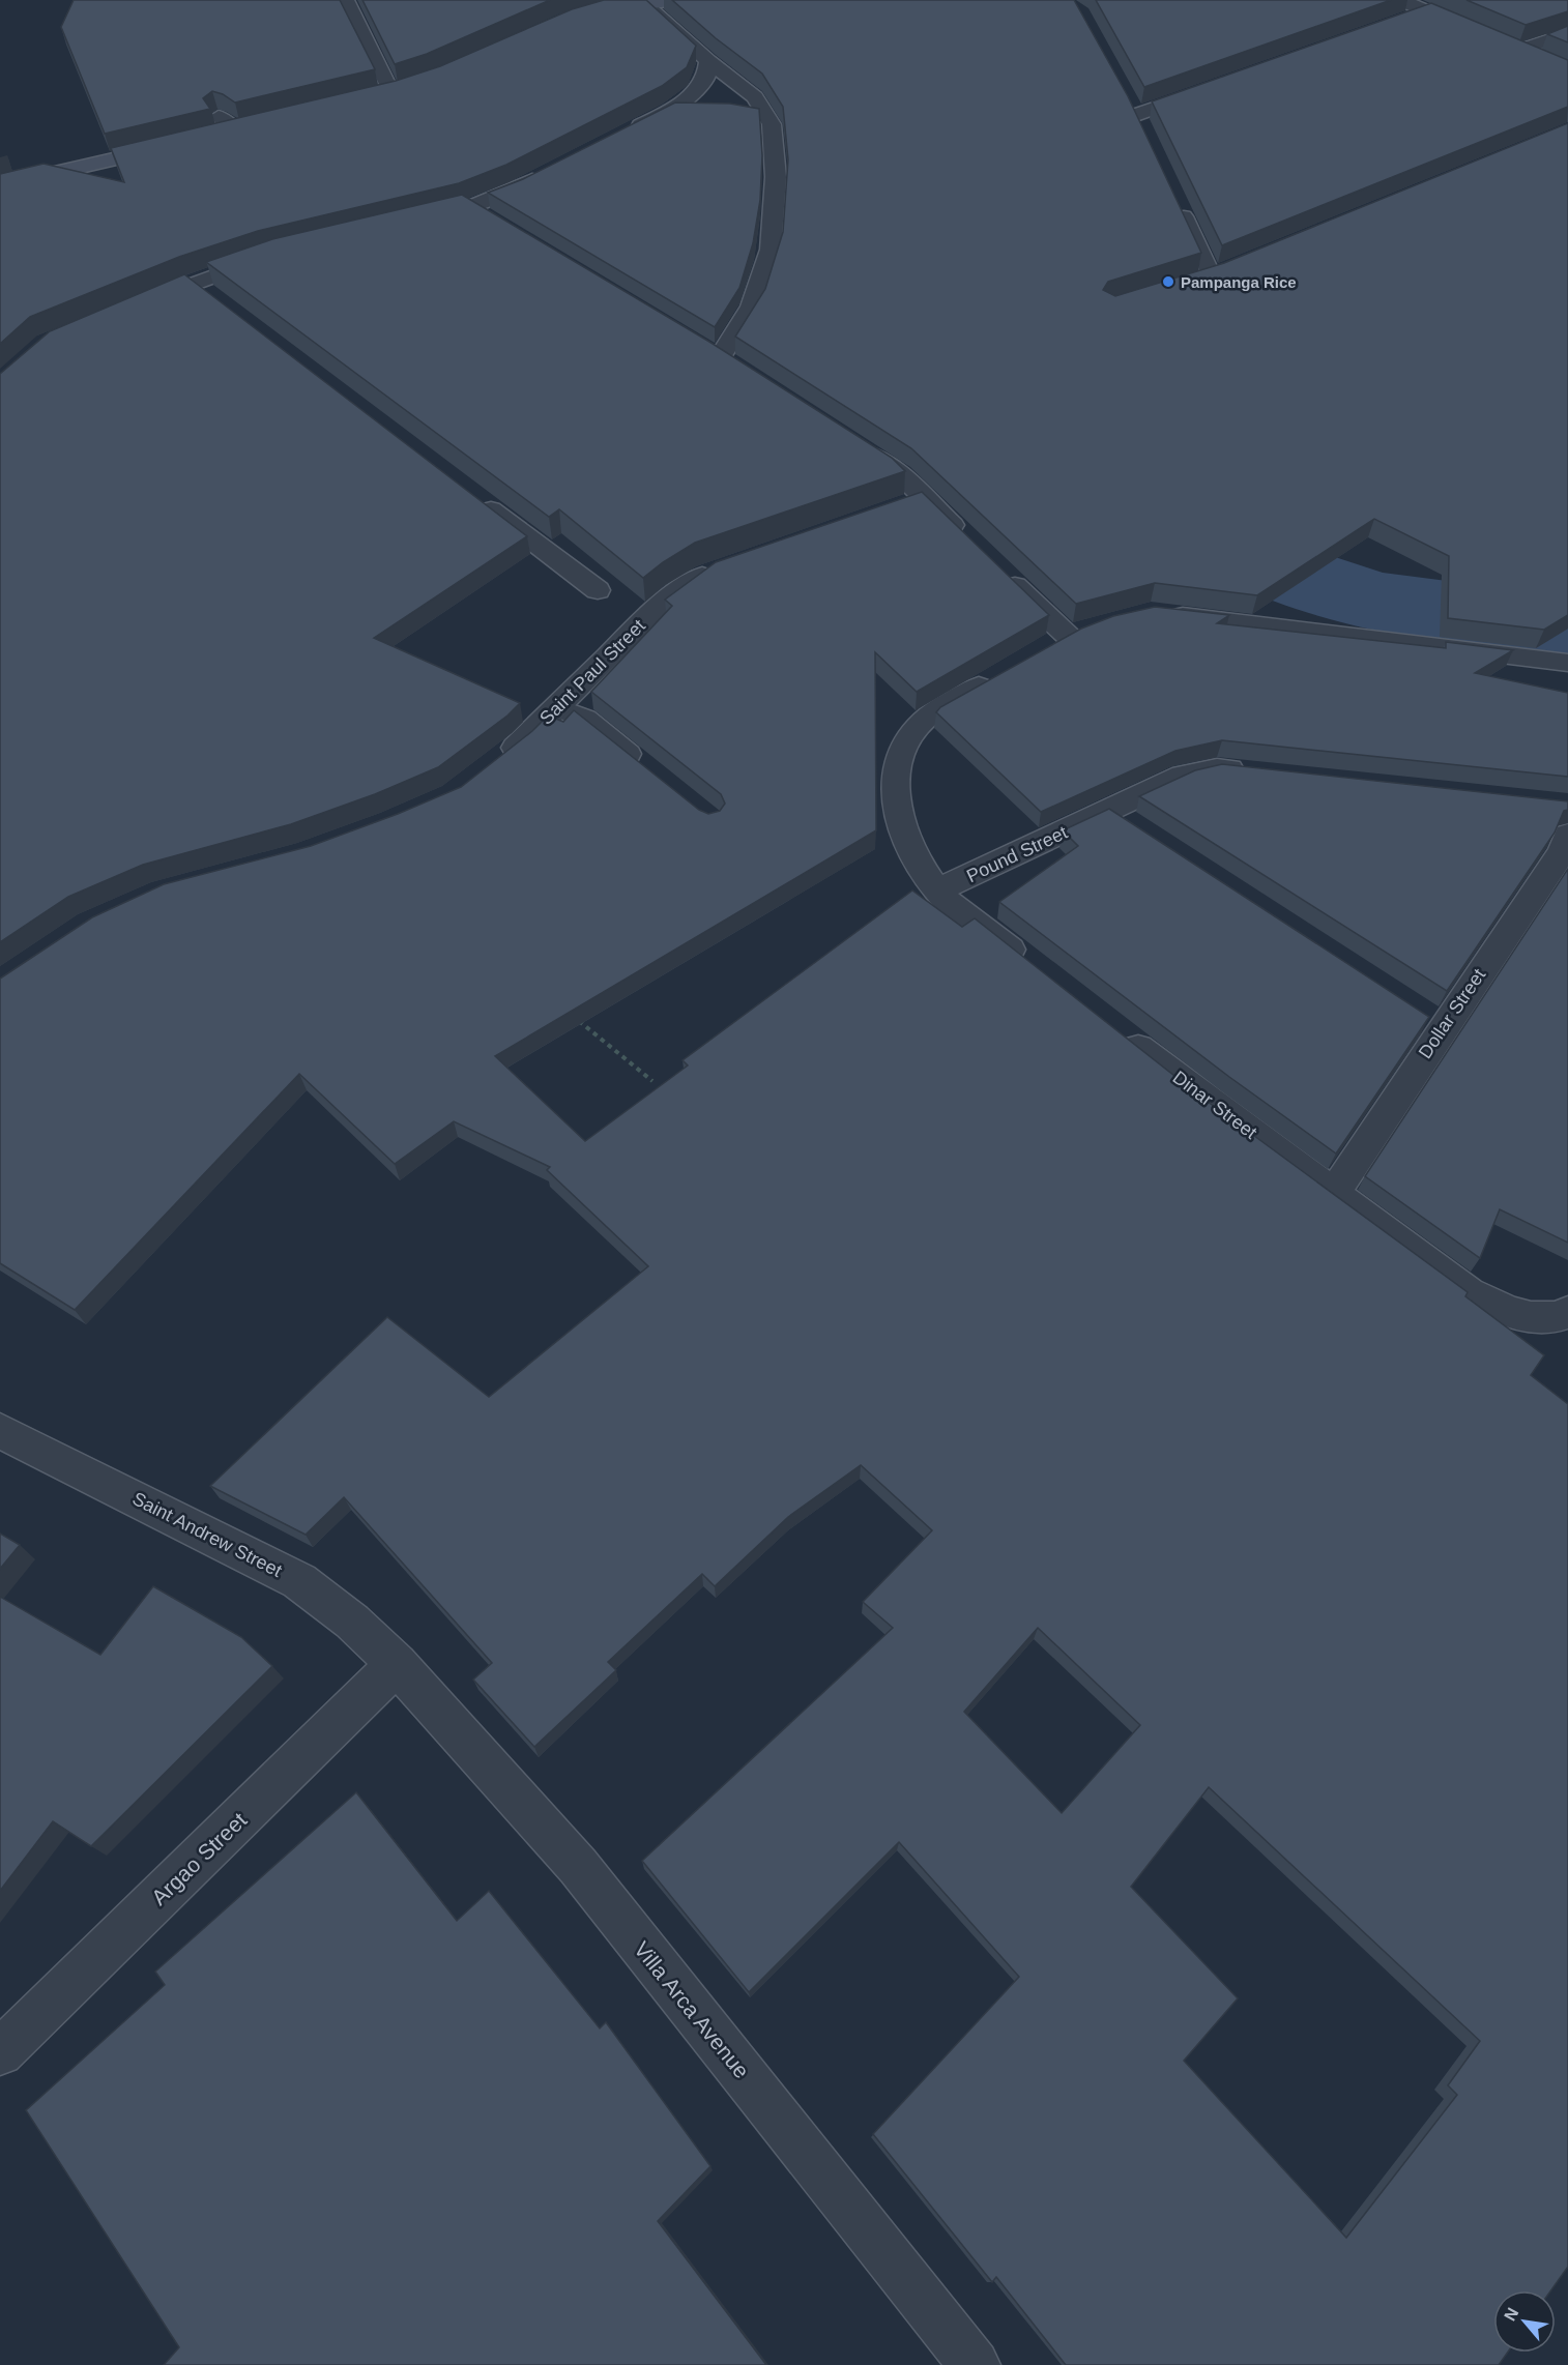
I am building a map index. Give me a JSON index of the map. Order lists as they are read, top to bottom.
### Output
{
  "streets": {
    "street": [
      "Saint Paul Street",
      "Pound Street",
      "Dollar Street",
      "Dinar Street",
      "Saint Andrew Street",
      "Argao Street",
      "Villa Arca Avenue"
    ]
  },
  "crossings": [
    ["Dollar Street", "Dinar Street"],
    ["Saint Andrew Street", "Argao Street"],
    ["Saint Andrew Street", "Villa Arca Avenue"],
    ["Argao Street", "Villa Arca Avenue"]
  ],
  "places": ["Pampanga Rice"],
  "north": "top left"
}
